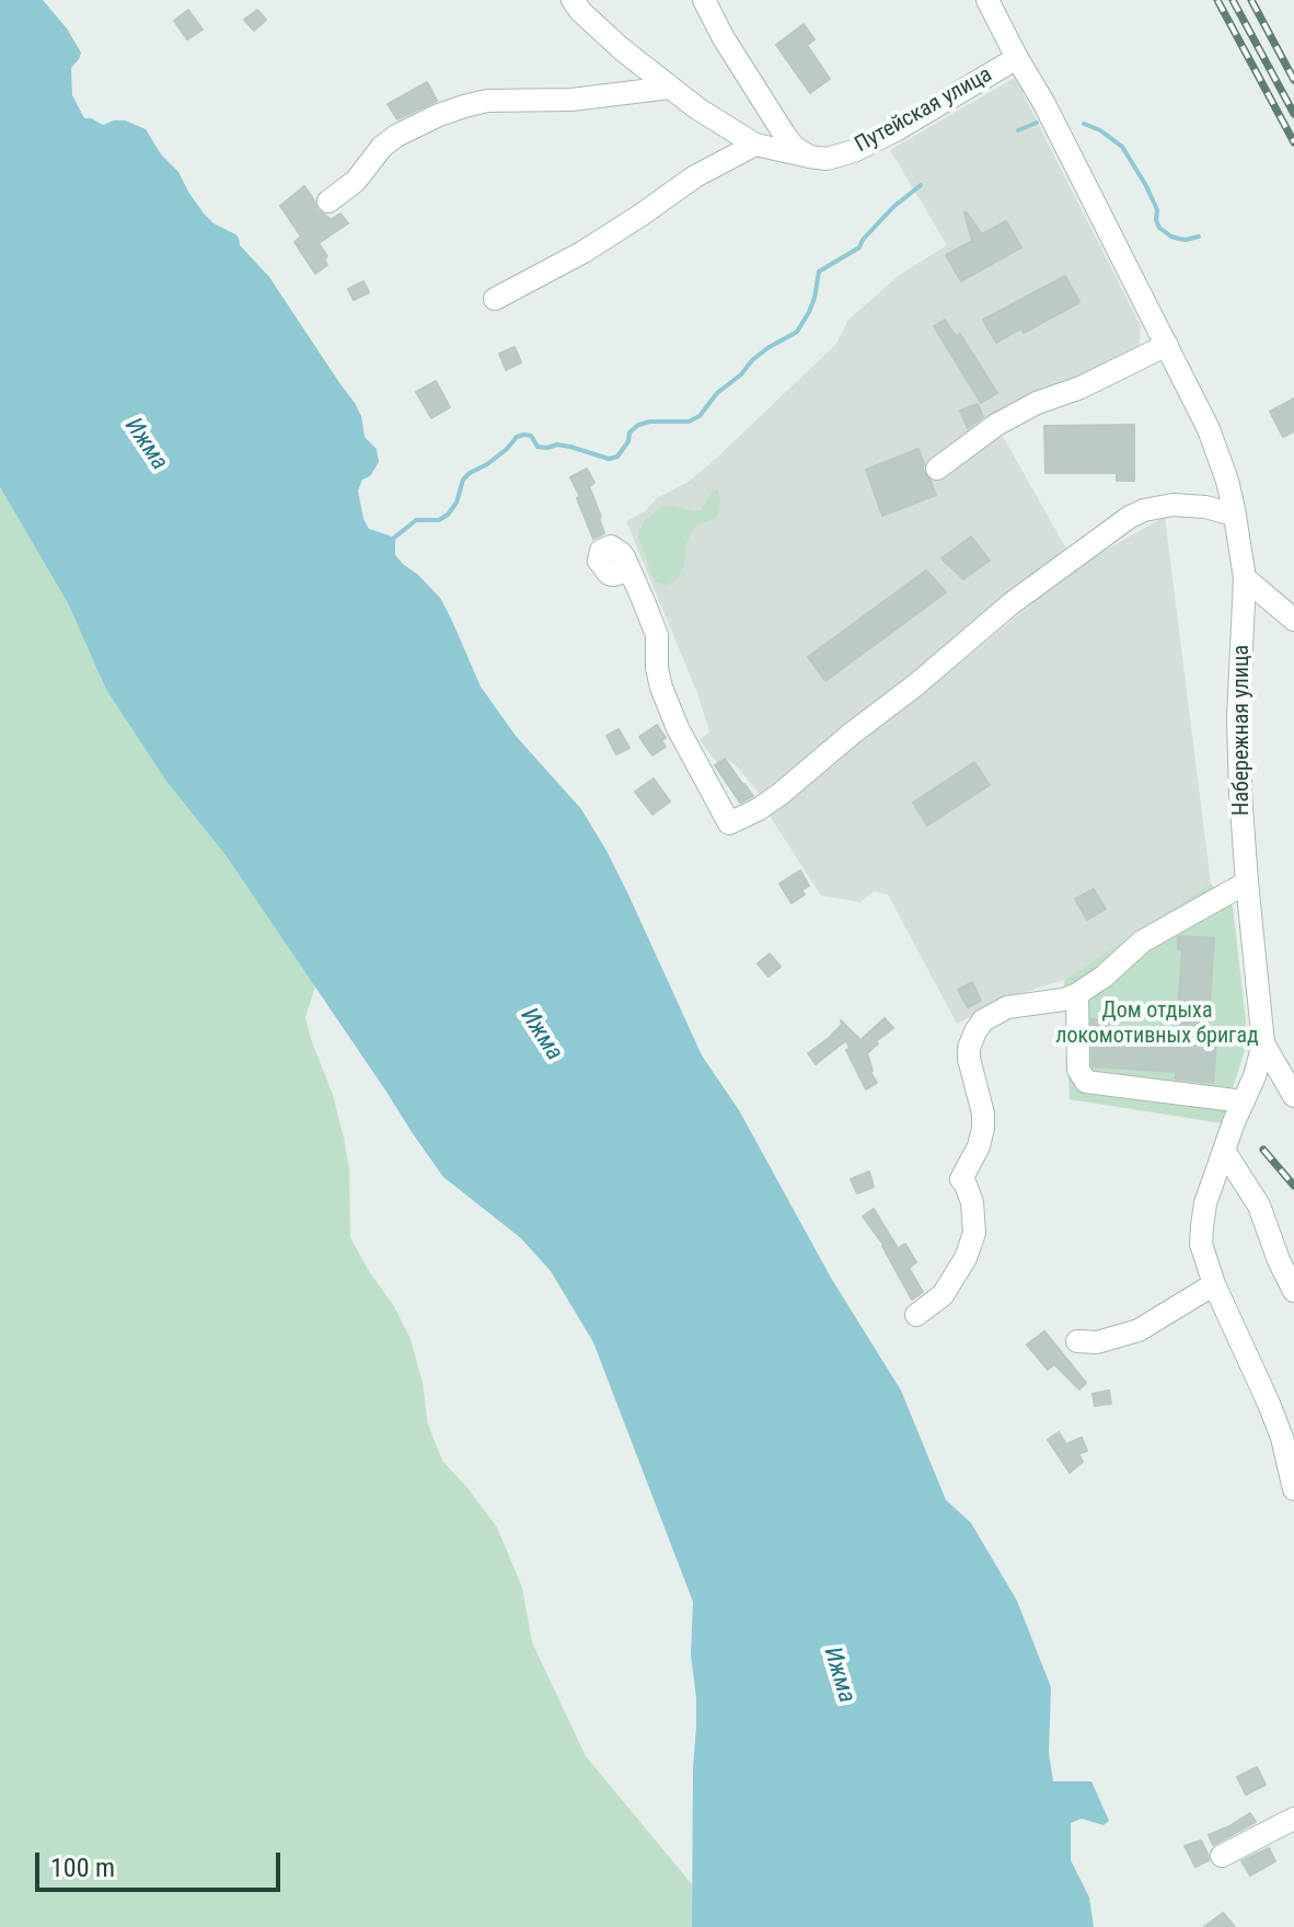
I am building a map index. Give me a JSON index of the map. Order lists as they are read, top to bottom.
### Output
{
  "streets": {
    "street": ["Путейская улица", "Набережная улица"]
  },
  "crossings": [
    ["Путейская улица", "Набережная улица"]
  ],
  "water": ["Ижма"],
  "parks": ["Дом отдыха локомотивных бригад"],
  "scale_bar": "100 m"
}
